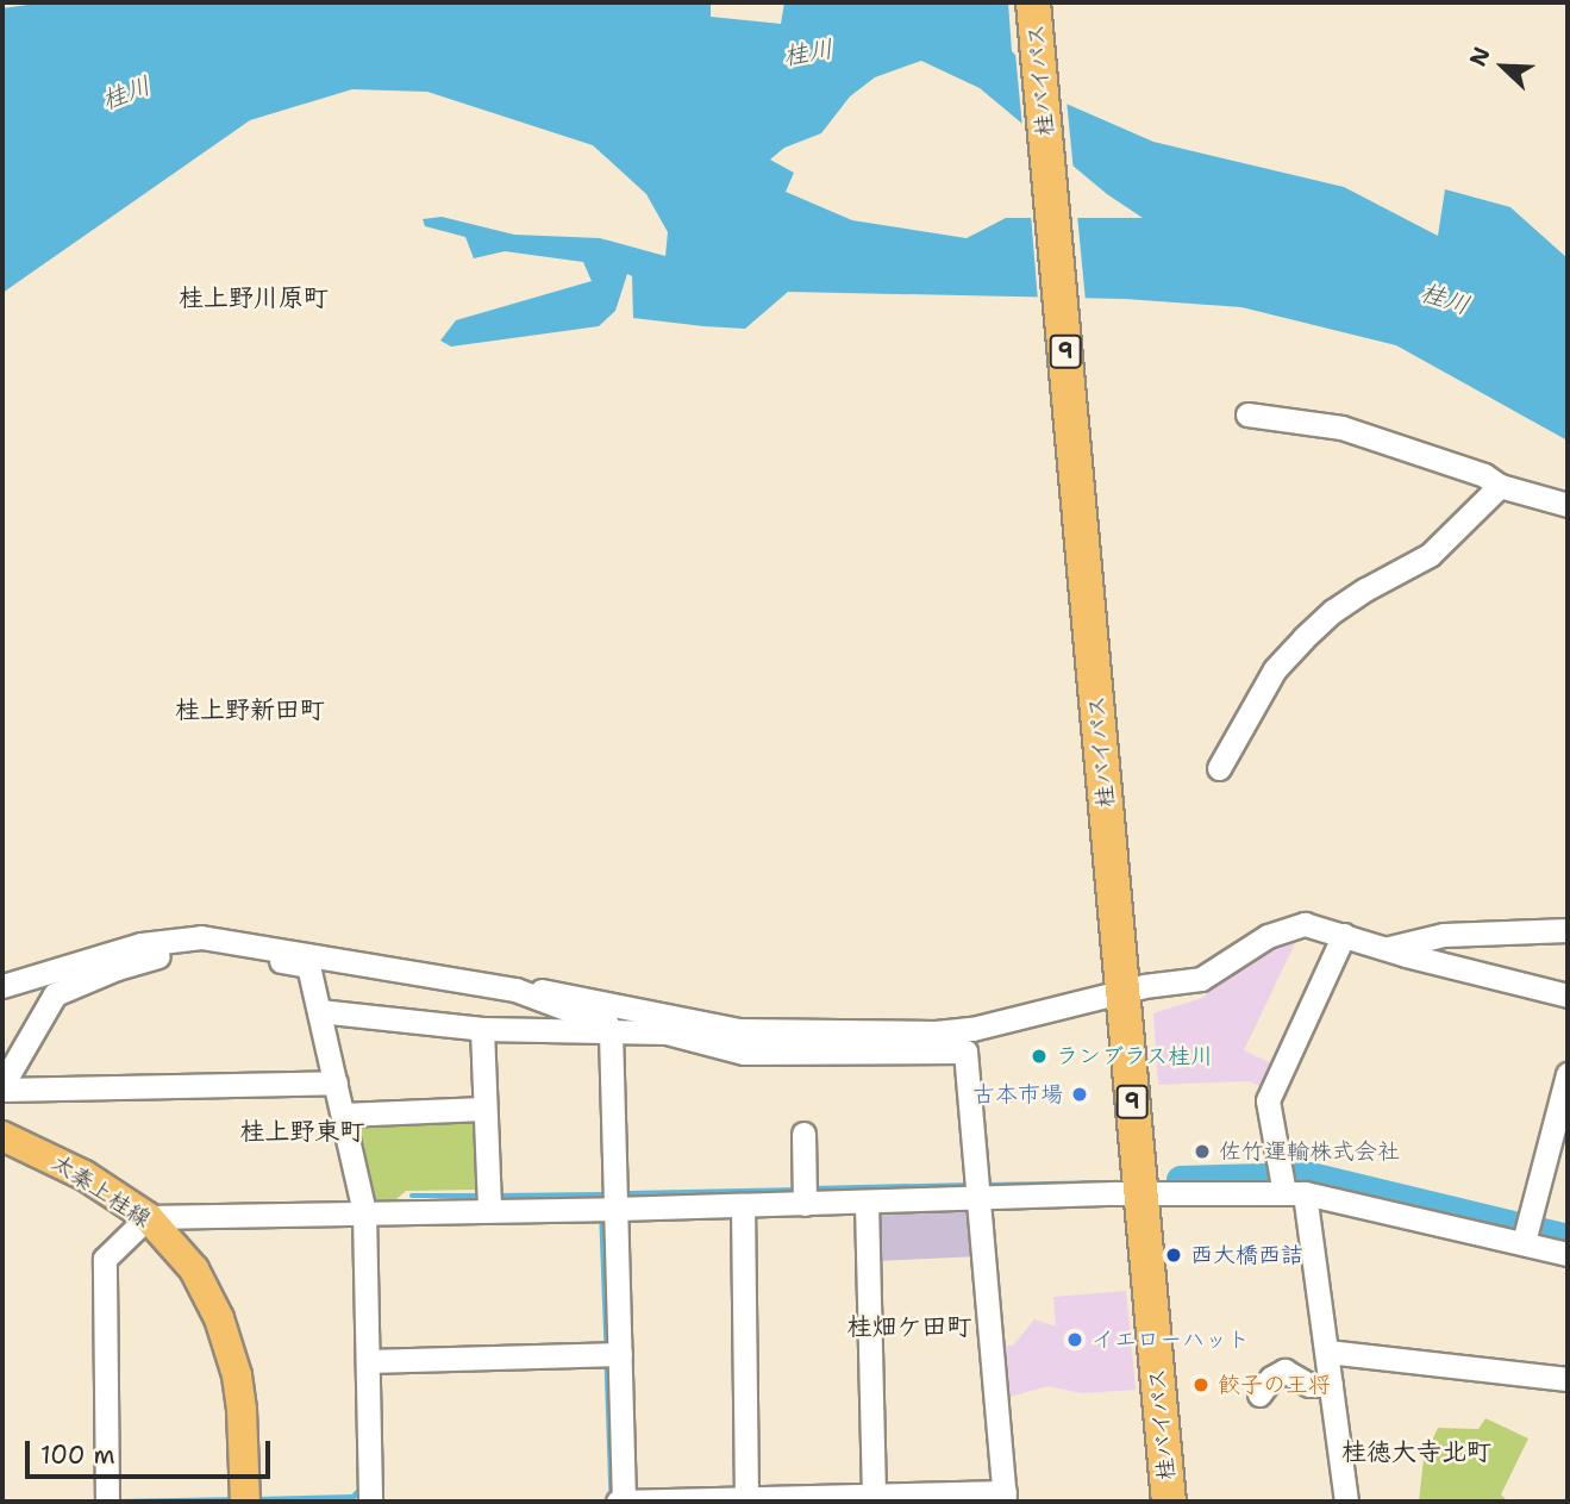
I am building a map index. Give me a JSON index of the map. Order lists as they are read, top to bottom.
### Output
{
  "streets": {
    "highway": ["桂バイパス", "9"],
    "main road": ["太秦上桂線"]
  },
  "districts": [
    "桂上野川原町",
    "桂上野新田町",
    "桂上野東町",
    "桂畑ケ田町",
    "桂徳大寺北町"
  ],
  "water": ["桂川"],
  "places": [
    "ランブラス桂川",
    "古本市場",
    "佐竹運輸株式会社",
    "西大橋西詰",
    "イエローハット",
    "餃子の王将"
  ],
  "scale_bar": "100 m",
  "north": "top left"
}
